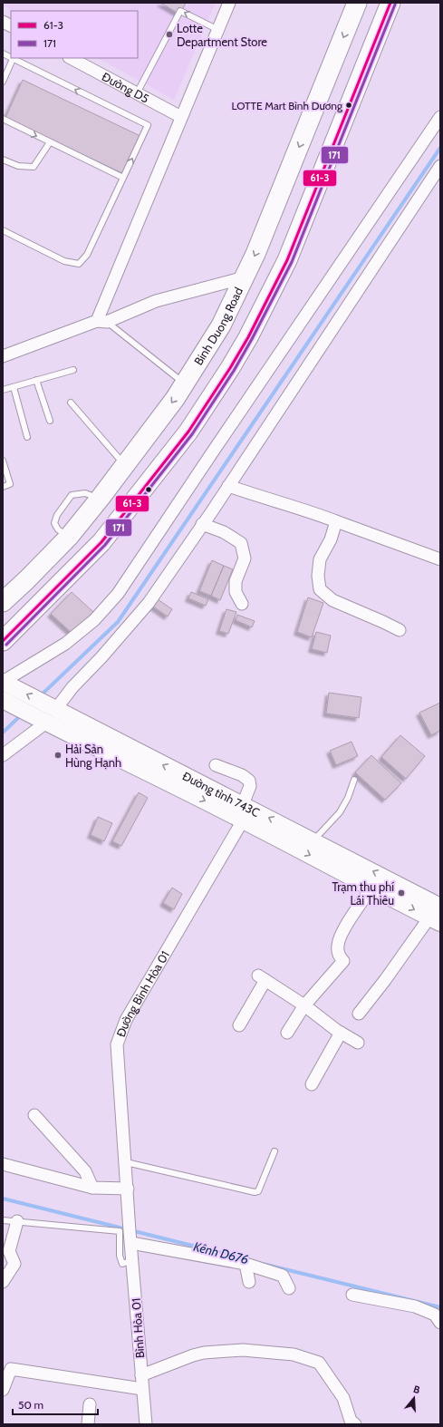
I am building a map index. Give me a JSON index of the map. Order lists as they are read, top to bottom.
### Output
{
  "streets": {
    "highway": ["Binh Duong Road"],
    "main road": ["Đường tỉnh 743C"],
    "street": ["Đường D5", "Đường Bình Hòa 01", "Bình Hòa 01"]
  },
  "crossings": [
    ["Đường tỉnh 743C", "Đường Bình Hòa 01"],
    ["Đường Bình Hòa 01", "Bình Hòa 01"]
  ],
  "water": ["Kênh D676"],
  "places": [
    "Lotte Department Store",
    "LOTTE Mart Bình Dương",
    "Hải Sản Hùng Hạnh",
    "Trạm thu phí Lái Thiêu"
  ],
  "lines": ["transit line 61-3", "transit line 171"],
  "legend": ["61-3", "171"],
  "scale_bar": "50 m",
  "north": "top"
}
